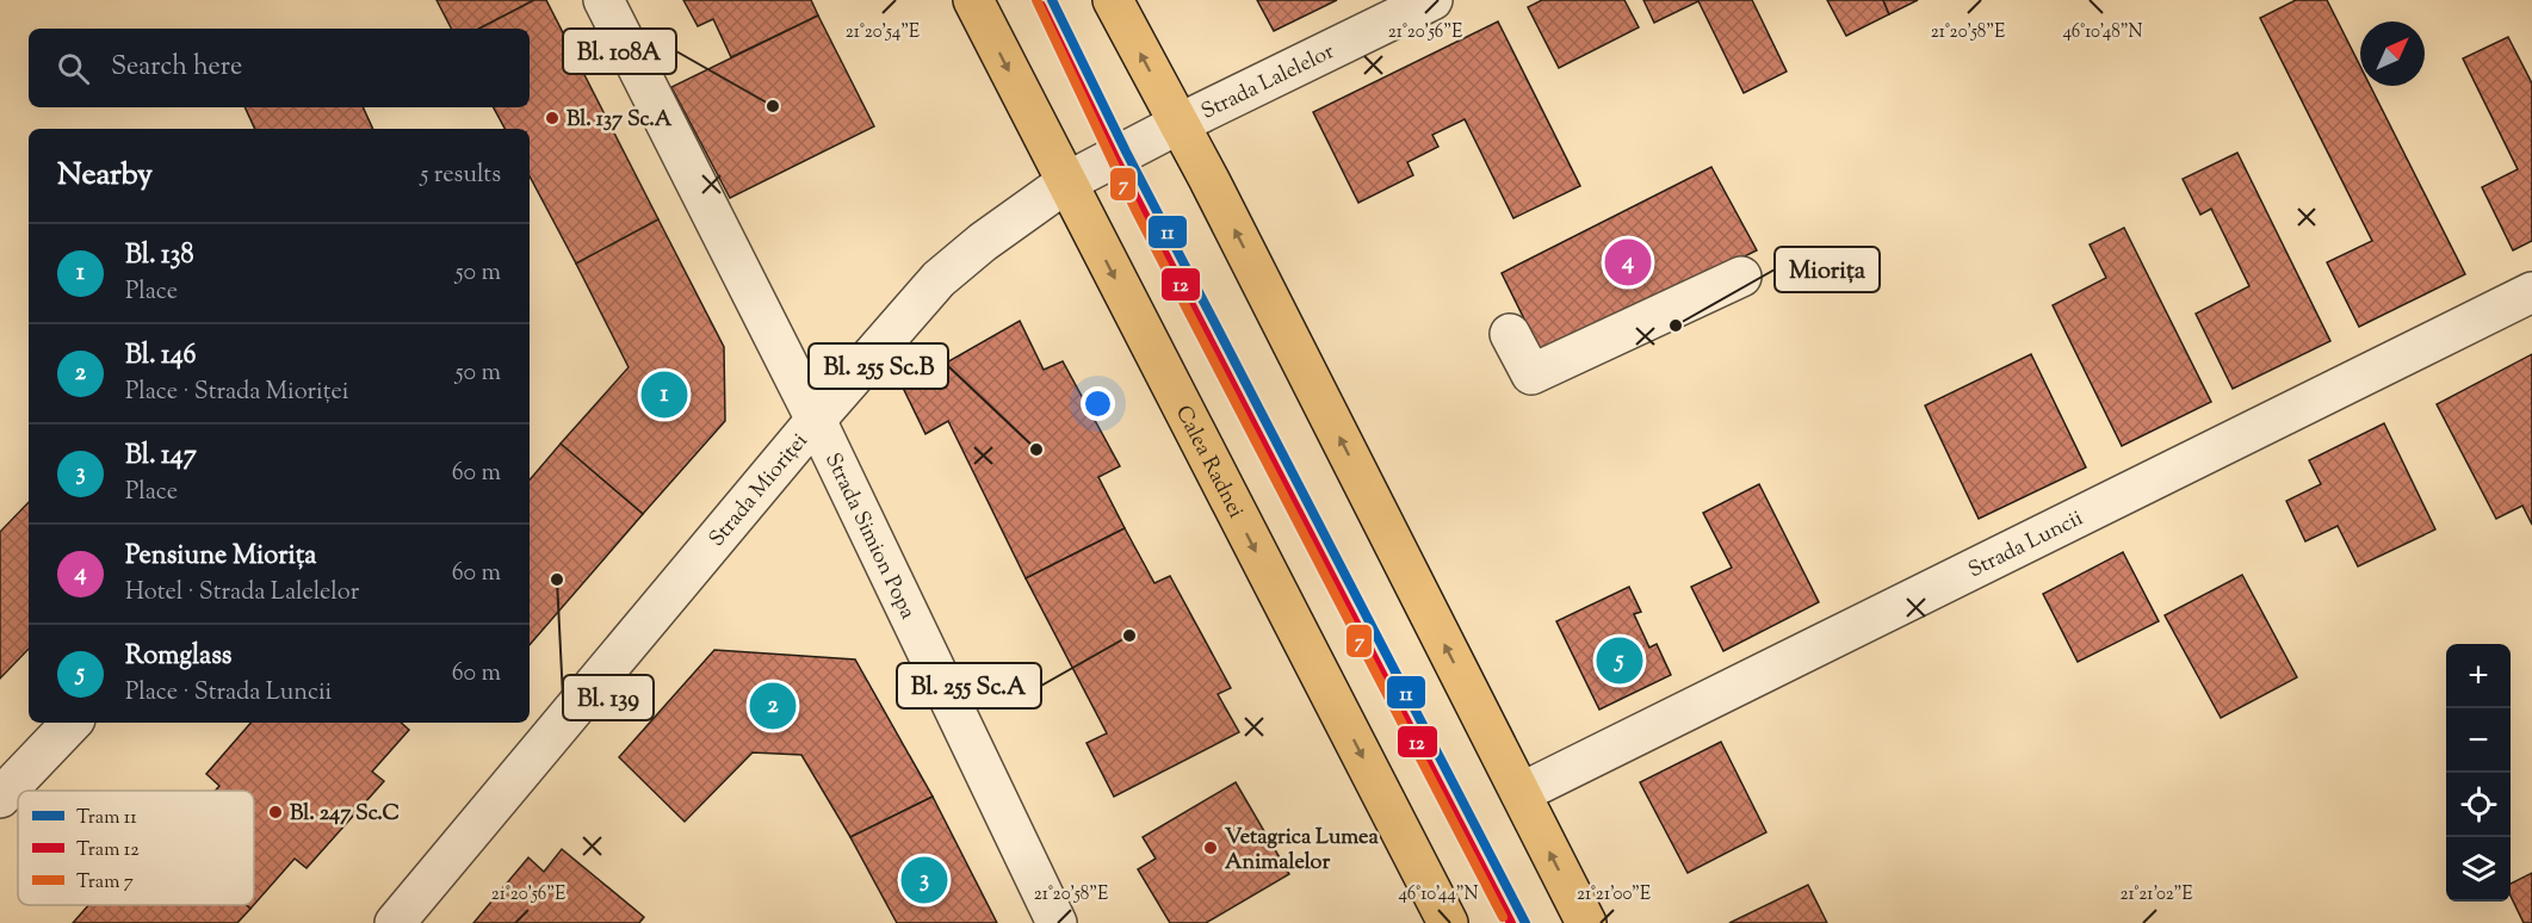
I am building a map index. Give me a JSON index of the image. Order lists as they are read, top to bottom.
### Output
{
  "streets": {
    "main road": ["Calea Radnei"],
    "street": [
      "Strada Lalelelor",
      "Strada Mioriței",
      "Strada Simion Popa",
      "Strada Luncii"
    ]
  },
  "crossings": [
    ["Strada Lalelelor", "Strada Mioriței"],
    ["Calea Radnei", "Strada Mioriței"],
    ["Strada Mioriței", "Strada Simion Popa"]
  ],
  "places": [
    "Bl. 108A",
    "Bl. 137 Sc.A",
    "Miorița",
    "Bl. 255 Sc.B",
    "Bl. 139",
    "Bl. 255 Sc.A",
    "Bl. 247 Sc.C",
    "Vetagrica Lumea Animalelor"
  ],
  "lines": ["tram line 11", "tram line 7", "tram line 12"],
  "legend": ["Tram 11", "Tram 12", "Tram 7"],
  "north": "top right",
  "page": {
    "search": "Search here",
    "heading": ["Nearby", "5 results"],
    "list": [
      {
        "mark": "1",
        "name": "Bl. 138",
        "note": "Place",
        "value": "50 m"
      },
      {
        "mark": "2",
        "name": "Bl. 146",
        "note": "Place · Strada Mioriței",
        "value": "50 m"
      },
      {
        "mark": "3",
        "name": "Bl. 147",
        "note": "Place",
        "value": "60 m"
      },
      {
        "mark": "4",
        "name": "Pensiune Miorița",
        "note": "Hotel · Strada Lalelelor",
        "value": "60 m"
      },
      {
        "mark": "5",
        "name": "Romglass",
        "note": "Place · Strada Luncii",
        "value": "60 m"
      }
    ],
    "pins": [
      "4",
      "1",
      "5",
      "2",
      "3"
    ],
    "map_buttons": ["+", "−"]
  },
  "coordinates": [
    "21°20'54\"E",
    "21°20'56\"E",
    "21°20'58\"E",
    "46°10'48\"N",
    "46°10'44\"N",
    "21°21'00\"E",
    "21°21'02\"E"
  ]
}
